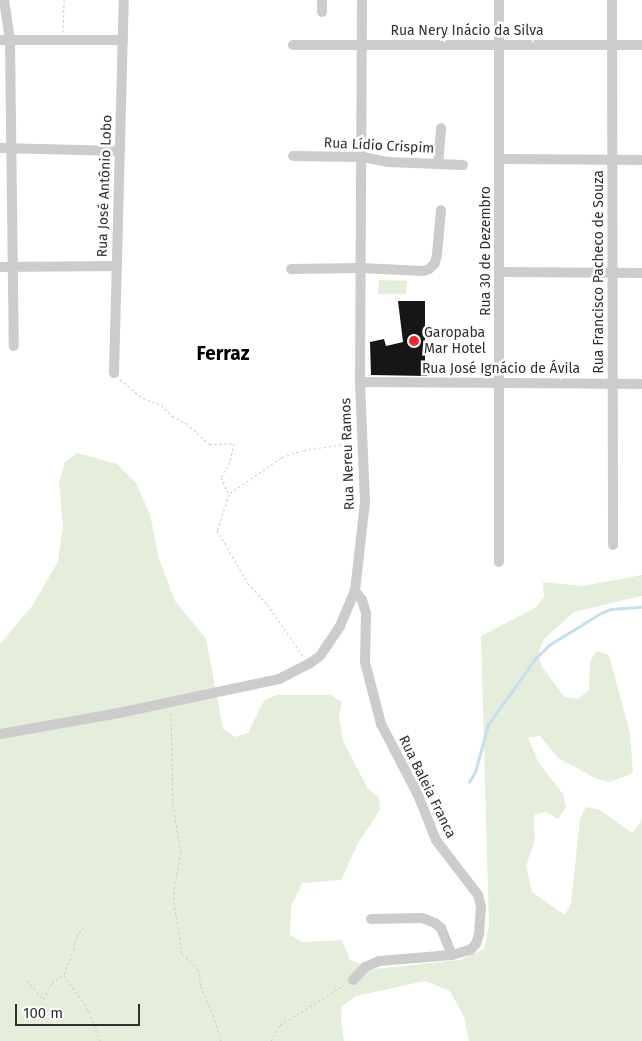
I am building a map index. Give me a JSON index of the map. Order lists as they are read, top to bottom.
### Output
{
  "streets": {
    "street": [
      "Rua Nery Inácio da Silva",
      "Rua Lídio Crispim",
      "Rua José Antônio Lobo",
      "Rua 30 de Dezembro",
      "Rua Francisco Pacheco de Souza",
      "Rua José Ignácio de Ávila",
      "Rua Nereu Ramos",
      "Rua Baleia Franca"
    ]
  },
  "crossings": [
    ["Rua Nery Inácio da Silva", "Rua 30 de Dezembro"],
    ["Rua Nery Inácio da Silva", "Rua Francisco Pacheco de Souza"],
    ["Rua Nery Inácio da Silva", "Rua Nereu Ramos"],
    ["Rua Lídio Crispim", "Rua Nereu Ramos"],
    ["Rua 30 de Dezembro", "Rua José Ignácio de Ávila"],
    ["Rua Francisco Pacheco de Souza", "Rua José Ignácio de Ávila"],
    ["Rua José Ignácio de Ávila", "Rua Nereu Ramos"],
    ["Rua Nereu Ramos", "Rua Baleia Franca"]
  ],
  "districts": ["Ferraz"],
  "places": ["Garopaba Mar Hotel"],
  "scale_bar": "100 m"
}
